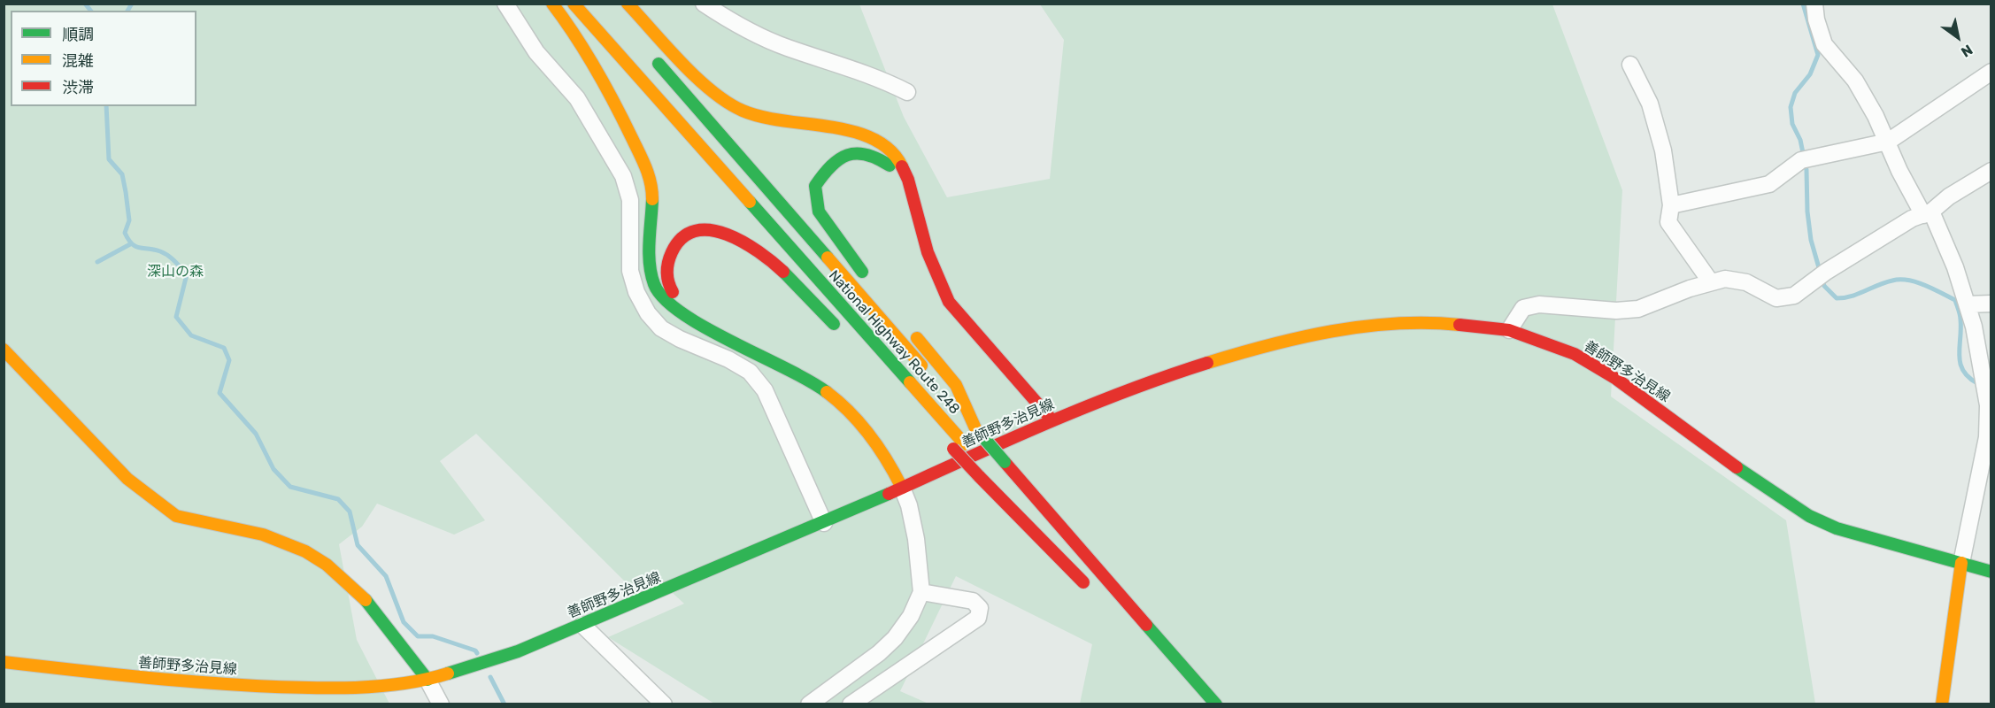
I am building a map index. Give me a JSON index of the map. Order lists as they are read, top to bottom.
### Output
{
  "streets": {
    "main road": ["National Highway Route 248", "善師野多治見線"]
  },
  "parks": ["深山の森"],
  "legend": ["順調", "混雑", "渋滞"],
  "north": "bottom right"
}
